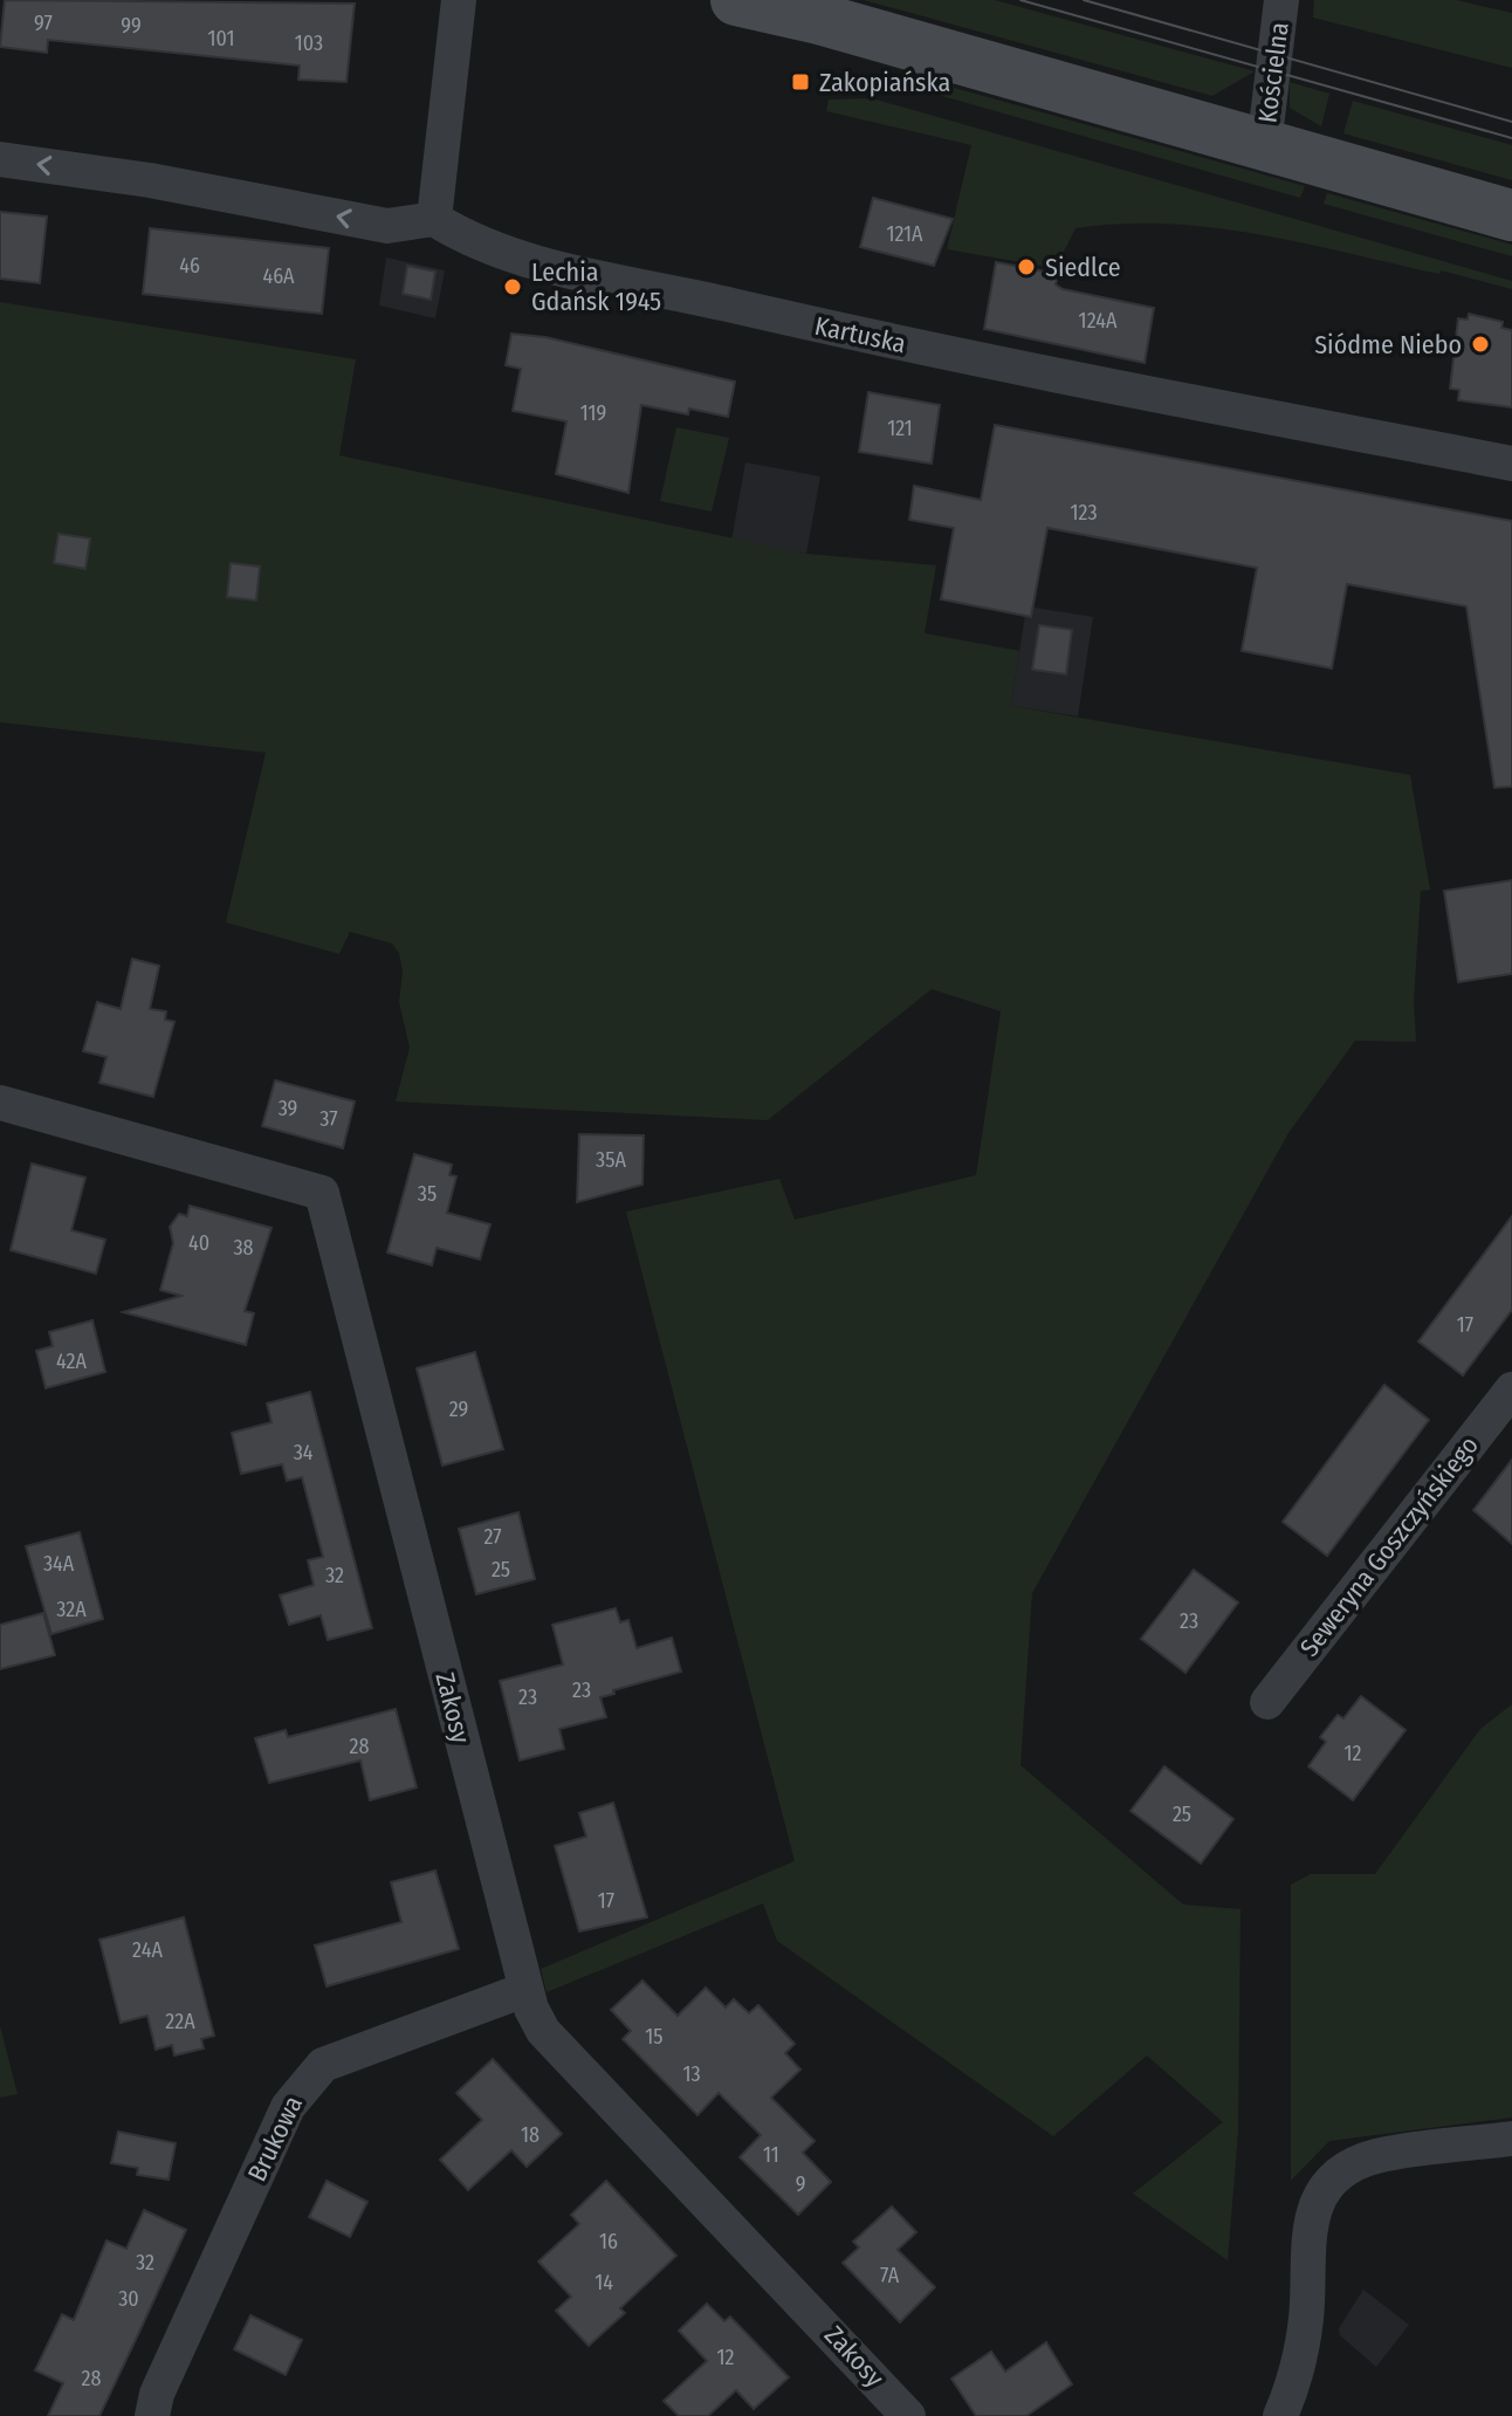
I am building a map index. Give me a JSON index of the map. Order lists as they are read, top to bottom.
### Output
{
  "streets": {
    "street": [
      "Kościelna",
      "Kartuska",
      "Seweryna Goszczyńskiego",
      "Zakosy",
      "Brukowa"
    ]
  },
  "crossings": [
    ["Zakosy", "Brukowa"]
  ],
  "places": {
    "transit": ["Zakopiańska"],
    "other": ["Siedlce", "Lechia Gdańsk 1945", "Siódme Niebo"]
  },
  "house_numbers": [
    "97",
    "99",
    "101",
    "103",
    "121A",
    "46",
    "46A",
    "124A",
    "119",
    "121",
    "123",
    "39",
    "37",
    "35A",
    "35",
    "40",
    "38",
    "17",
    "42A",
    "29",
    "34",
    "27",
    "34A",
    "25",
    "32",
    "32A",
    "23",
    "23",
    "23",
    "28",
    "12",
    "25",
    "17",
    "24A",
    "22A",
    "15",
    "13",
    "18",
    "11",
    "9",
    "16",
    "32",
    "7A",
    "14",
    "30",
    "12",
    "28"
  ]
}
